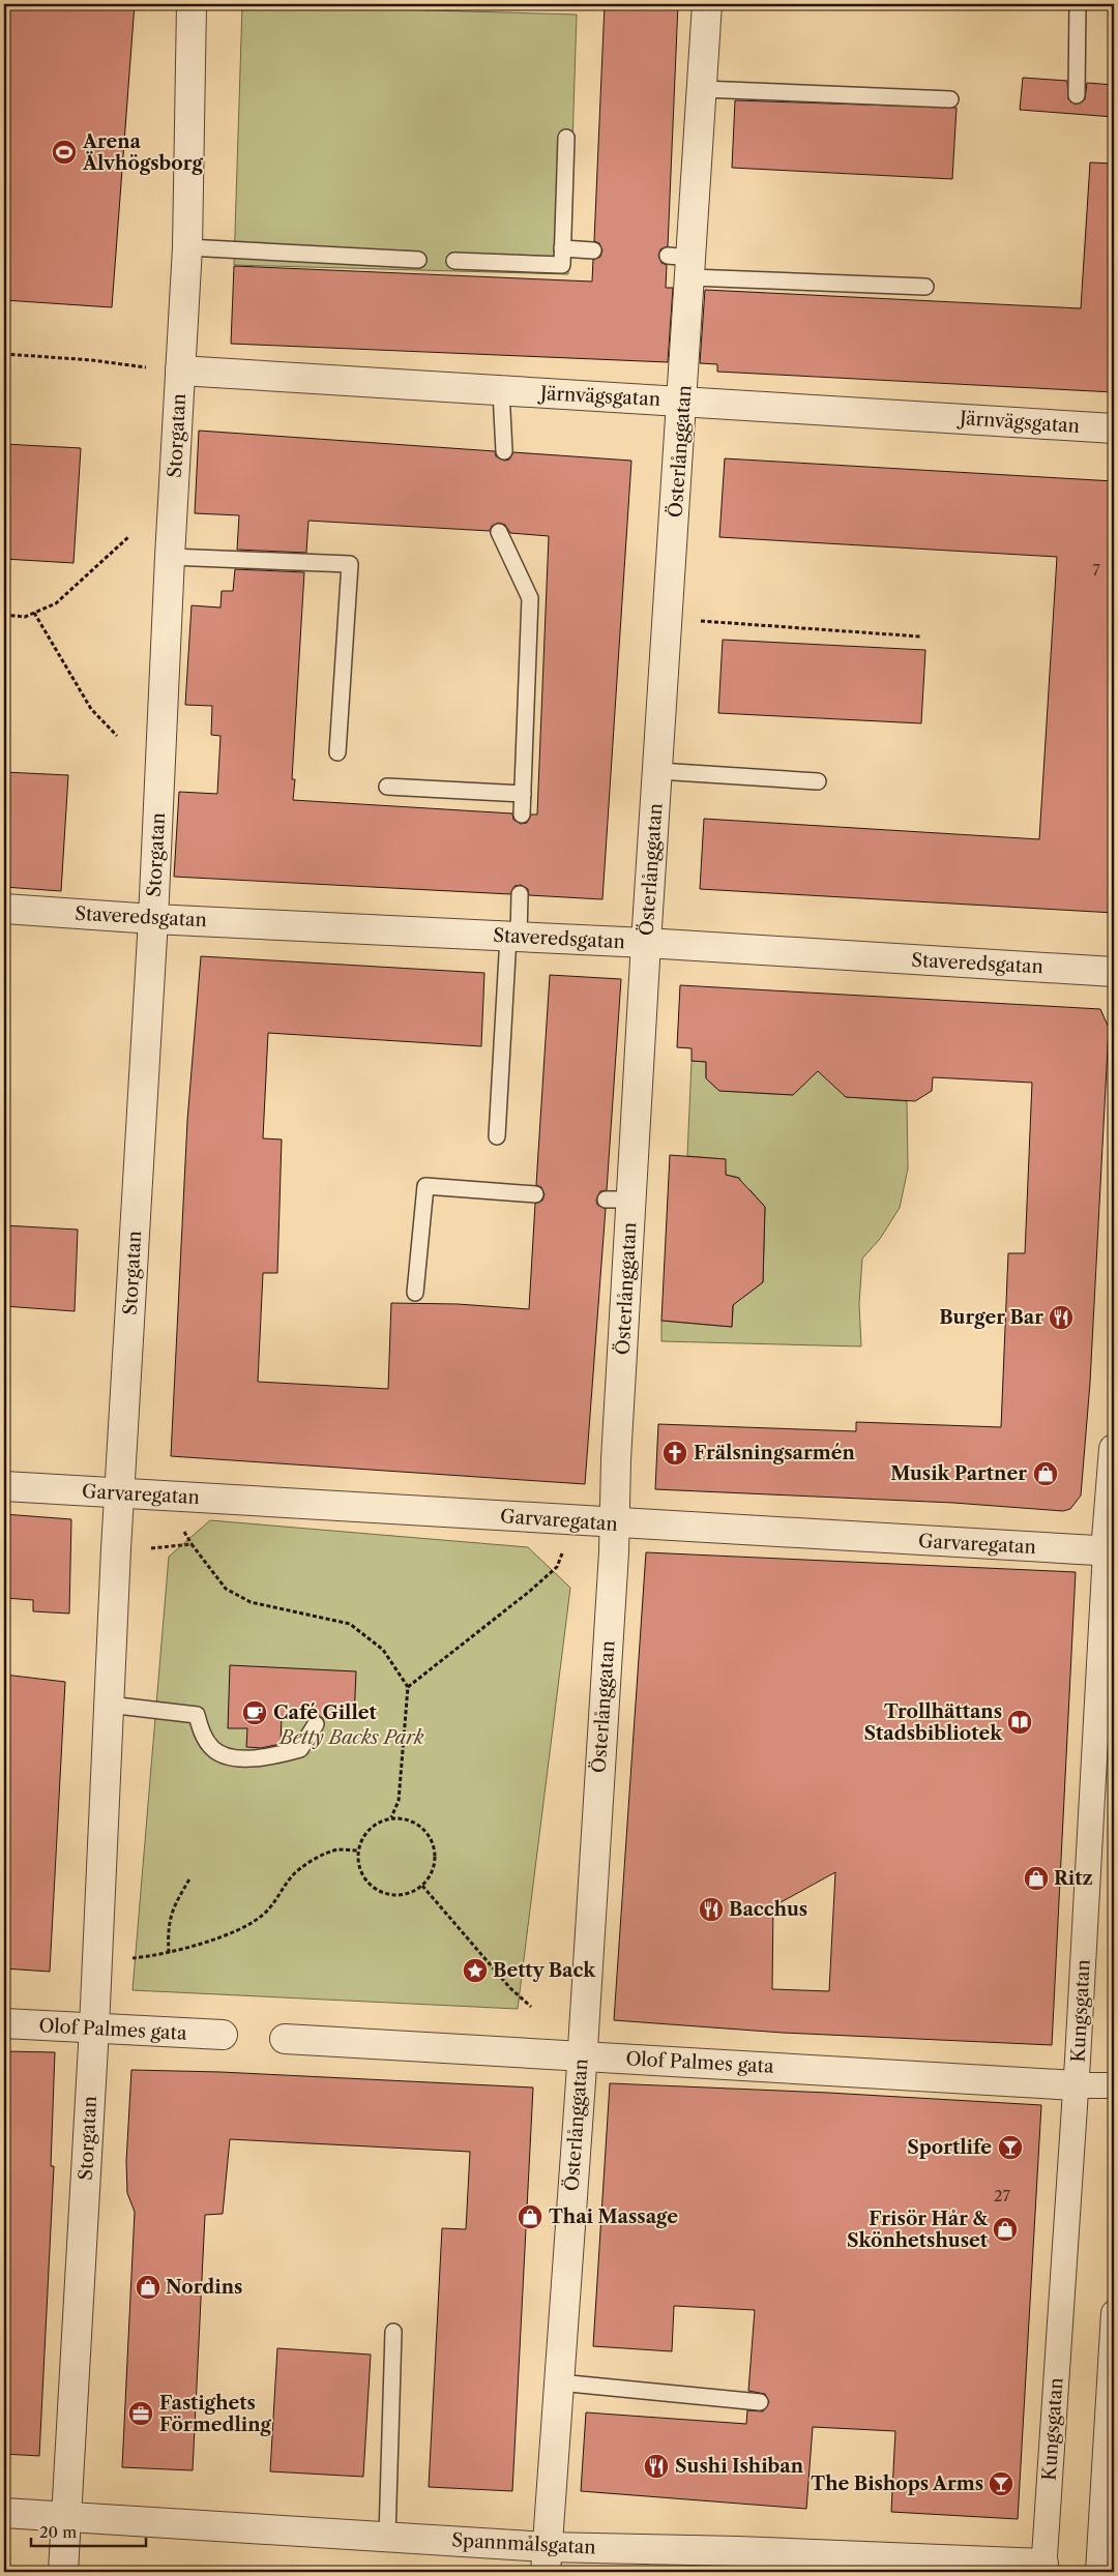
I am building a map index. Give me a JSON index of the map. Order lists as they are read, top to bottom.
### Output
{
  "streets": {
    "street": [
      "Järnvägsgatan",
      "Storgatan",
      "Österlånggatan",
      "Staveredsgatan",
      "Garvaregatan",
      "Kungsgatan",
      "Olof Palmes gata",
      "Spannmålsgatan"
    ]
  },
  "crossings": [
    ["Järnvägsgatan", "Storgatan"],
    ["Järnvägsgatan", "Österlånggatan"],
    ["Storgatan", "Staveredsgatan"],
    ["Storgatan", "Garvaregatan"],
    ["Storgatan", "Olof Palmes gata"],
    ["Storgatan", "Spannmålsgatan"],
    ["Österlånggatan", "Staveredsgatan"],
    ["Österlånggatan", "Garvaregatan"],
    ["Österlånggatan", "Olof Palmes gata"],
    ["Österlånggatan", "Spannmålsgatan"],
    ["Garvaregatan", "Kungsgatan"],
    ["Kungsgatan", "Olof Palmes gata"],
    ["Kungsgatan", "Spannmålsgatan"]
  ],
  "parks": ["Betty Backs Park"],
  "places": {
    "sports": ["Arena Älvhögsborg"],
    "restaurant": ["Burger Bar", "Bacchus", "Sushi Ishiban"],
    "church": ["Frälsningsarmén"],
    "shop": [
      "Musik Partner",
      "Ritz",
      "Thai Massage",
      "Frisör Hår & Skönhetshuset",
      "Nordins"
    ],
    "cafe": ["Café Gillet"],
    "library": ["Trollhättans Stadsbibliotek"],
    "place": ["Betty Back"],
    "bar": ["Sportlife", "The Bishops Arms"],
    "office": ["Fastighets Förmedling"]
  },
  "house_numbers": ["7", "27"],
  "scale_bar": "20 m"
}
